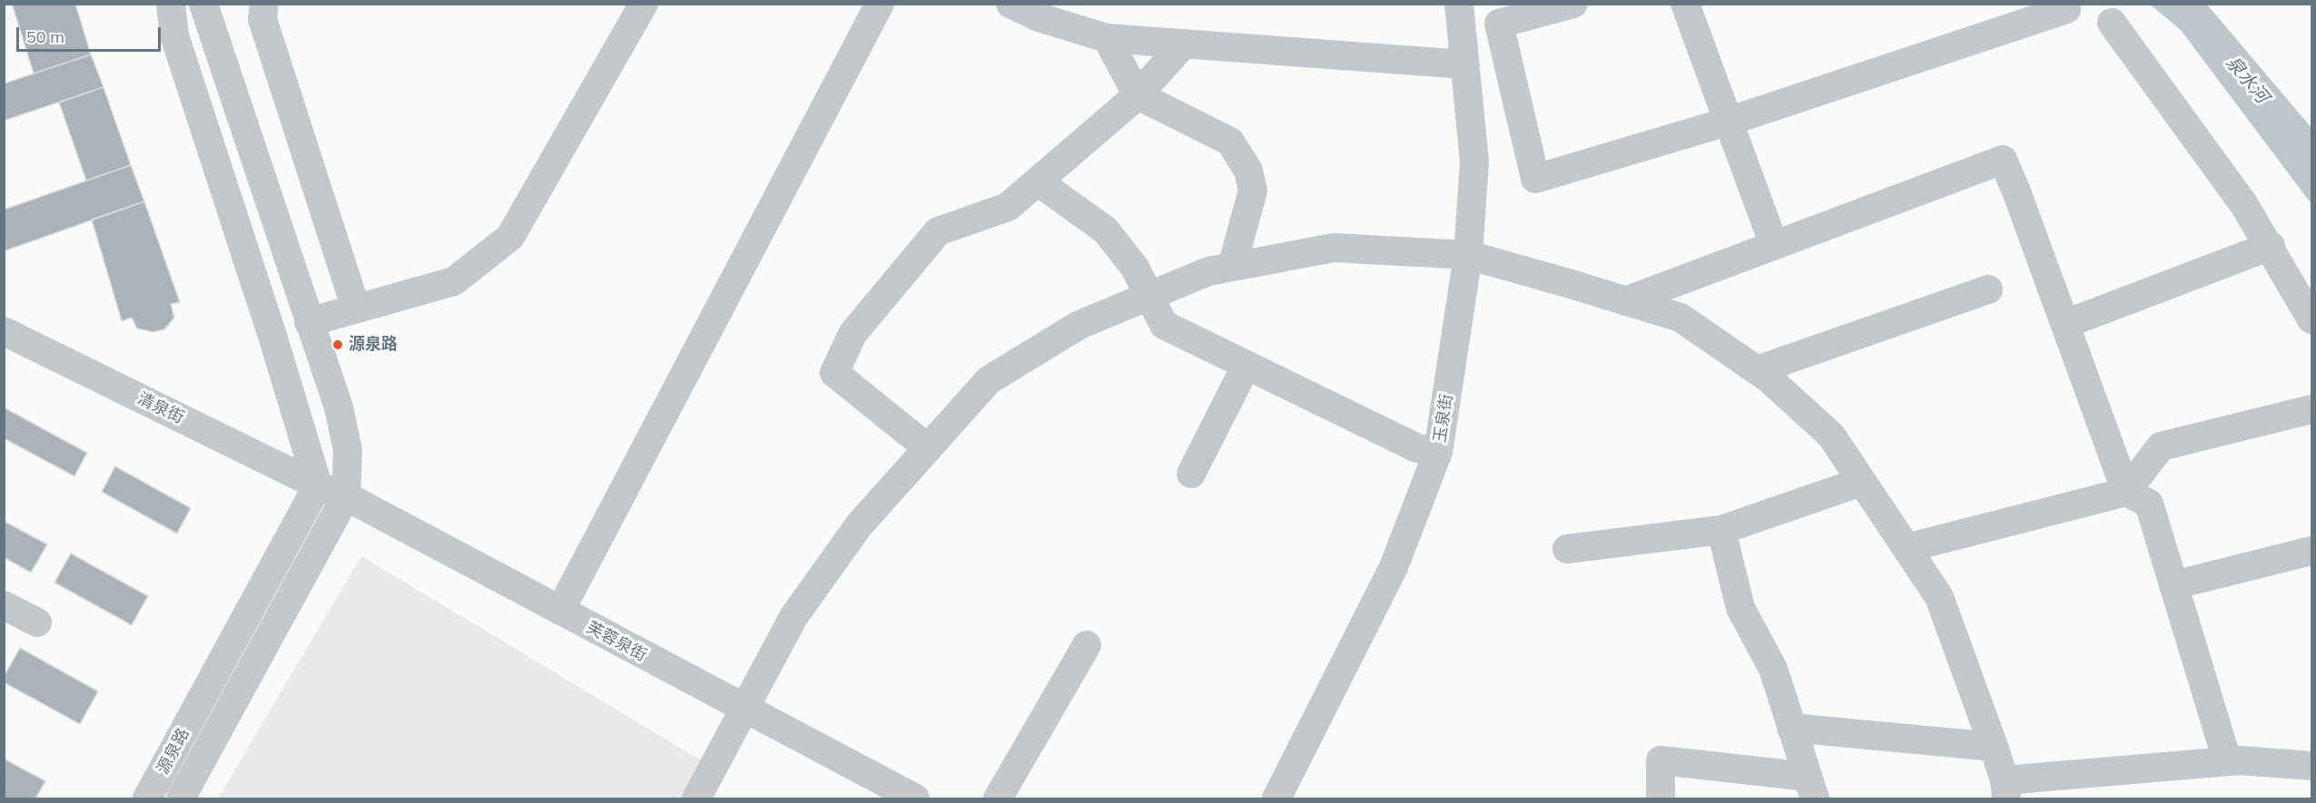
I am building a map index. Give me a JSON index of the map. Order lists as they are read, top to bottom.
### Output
{
  "streets": {
    "street": [
      "清泉街",
      "玉泉街",
      "芙蓉泉街",
      "源泉路"
    ]
  },
  "crossings": [
    ["清泉街", "芙蓉泉街"],
    ["清泉街", "源泉路"],
    ["芙蓉泉街", "源泉路"]
  ],
  "water": ["泉水河"],
  "places": ["源泉路"],
  "scale_bar": "50 m"
}
